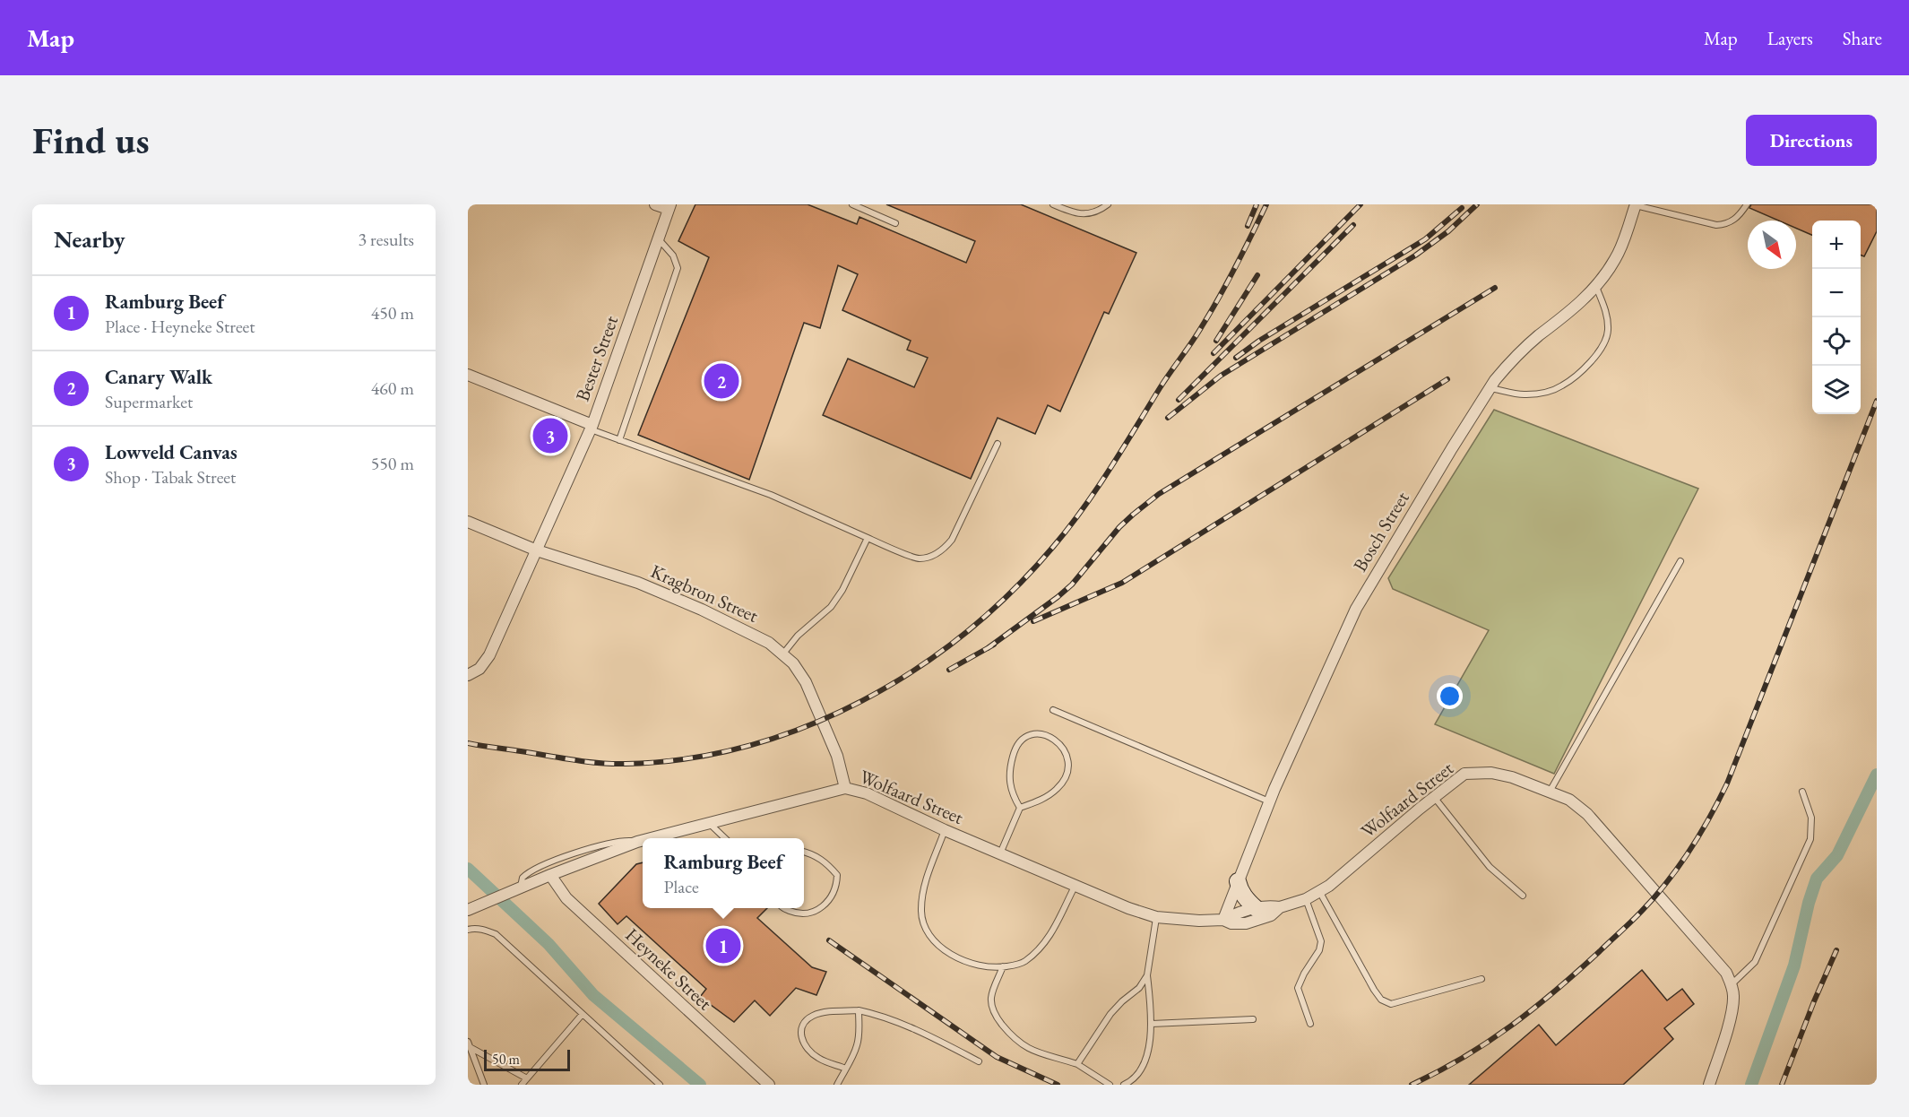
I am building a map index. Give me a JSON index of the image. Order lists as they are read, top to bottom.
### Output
{
  "streets": {
    "street": [
      "Bester Street",
      "Bosch Street",
      "Kragbron Street",
      "Wolfaard Street",
      "Heyneke Street"
    ]
  },
  "crossings": [
    ["Bester Street", "Kragbron Street"],
    ["Bosch Street", "Wolfaard Street"],
    ["Kragbron Street", "Wolfaard Street"],
    ["Wolfaard Street", "Heyneke Street"]
  ],
  "scale_bar": "50 m",
  "north": "bottom right",
  "page": {
    "header": "Map",
    "nav": ["Map", "Layers", "Share"],
    "buttons": "Directions",
    "title": "Find us",
    "heading": ["Nearby", "3 results"],
    "map_buttons": ["+", "−"],
    "list": [
      {
        "mark": "1",
        "name": "Ramburg Beef",
        "note": "Place · Heyneke Street",
        "value": "450 m"
      },
      {
        "mark": "2",
        "name": "Canary Walk",
        "note": "Supermarket",
        "value": "460 m"
      },
      {
        "mark": "3",
        "name": "Lowveld Canvas",
        "note": "Shop · Tabak Street",
        "value": "550 m"
      }
    ],
    "pins": ["2", "3", "1"],
    "popup": ["Ramburg Beef", "Place"],
    "scale": "50 m"
  }
}
